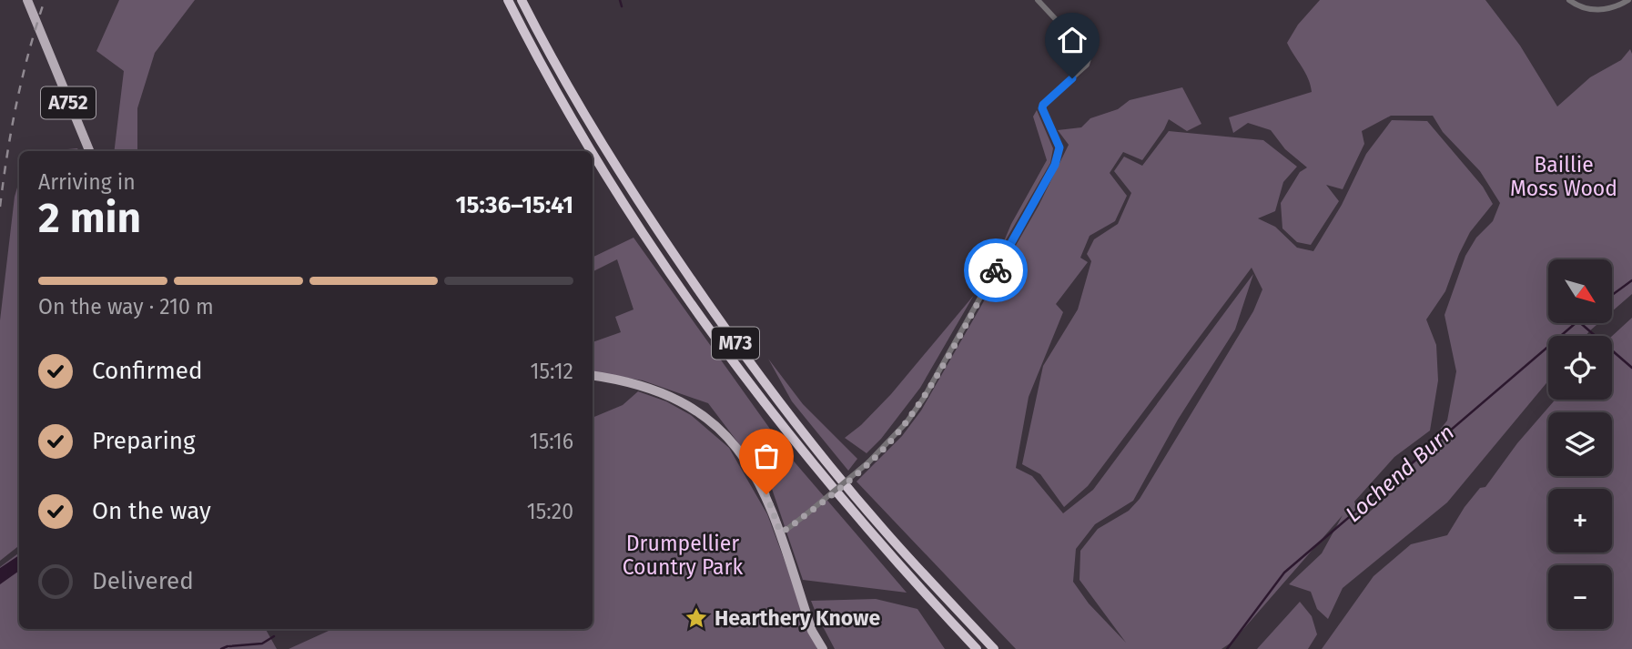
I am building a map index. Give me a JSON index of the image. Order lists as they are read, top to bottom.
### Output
{
  "streets": {
    "highway": ["M73"],
    "main road": ["A752"]
  },
  "water": ["Lochend Burn"],
  "parks": ["Baillie Moss Wood", "Drumpellier Country Park"],
  "places": {
    "place": ["Hearthery Knowe"]
  },
  "north": "bottom right",
  "page": {
    "heading": ["2 min", "Arriving in", "15:36–15:41"],
    "map_buttons": ["+", "−"],
    "bar": "On the way · 210 m",
    "list": [
      ["Confirmed", "15:12"],
      ["Preparing", "15:16"],
      ["On the way", "15:20"],
      "Delivered"
    ]
  }
}
